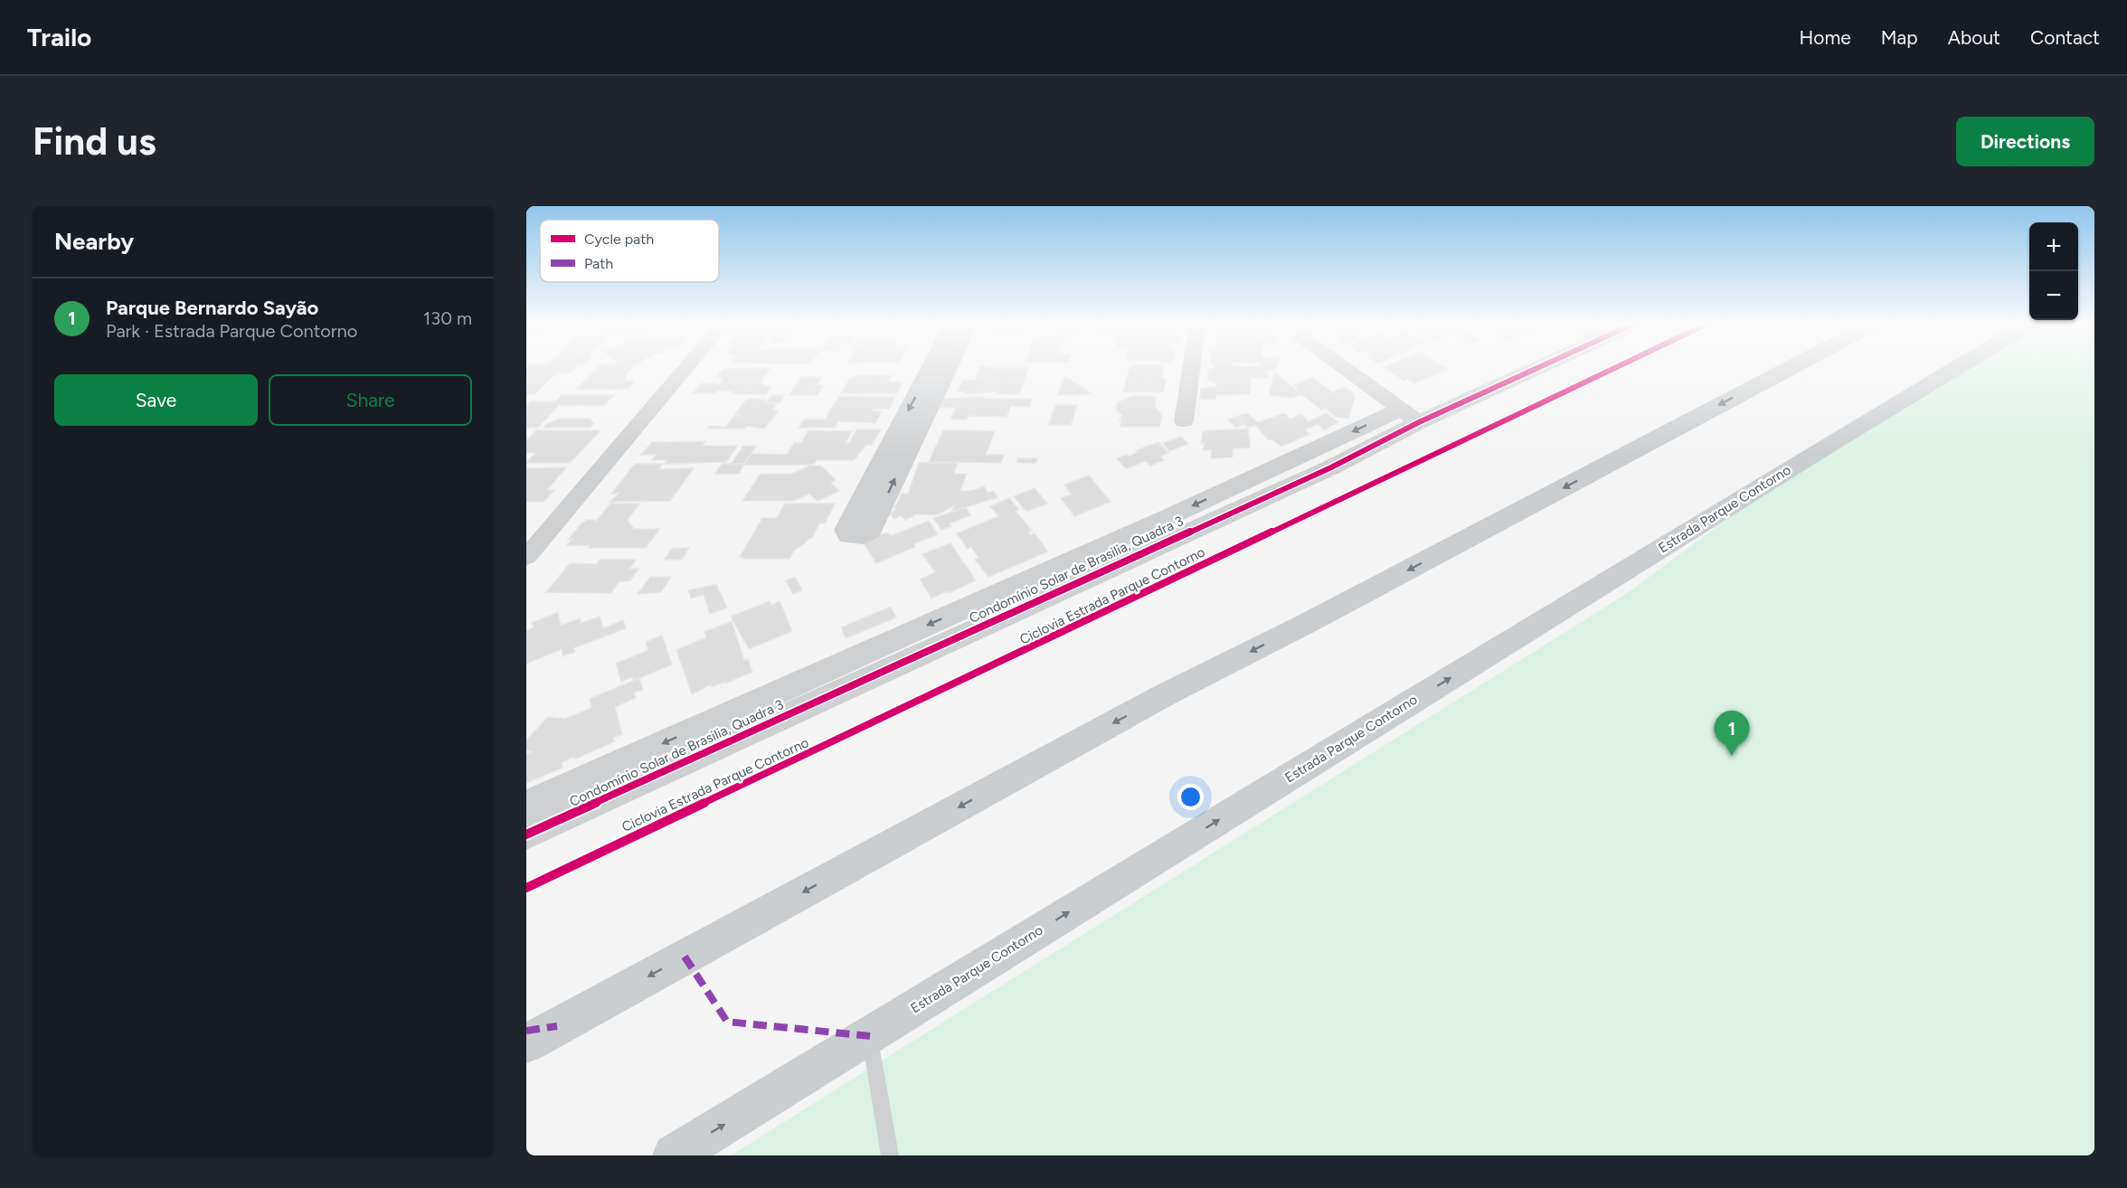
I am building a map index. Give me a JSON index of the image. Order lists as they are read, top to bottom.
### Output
{
  "streets": {
    "main road": ["Estrada Parque Contorno"],
    "street": ["Condomínio Solar de Brasilia, Quadra 3"],
    "cycle path": ["Ciclovia Estrada Parque Contorno"]
  },
  "legend": ["Cycle path", "Path"],
  "page": {
    "header": "Trailo",
    "nav": [
      "Home",
      "Map",
      "About",
      "Contact"
    ],
    "buttons": [
      "Directions",
      ["Save", "Share"]
    ],
    "title": "Find us",
    "heading": "Nearby",
    "map_buttons": ["+", "−"],
    "list": [
      {
        "mark": "1",
        "name": "Parque Bernardo Sayão",
        "note": "Park · Estrada Parque Contorno",
        "value": "130 m"
      }
    ],
    "pins": "1"
  }
}
